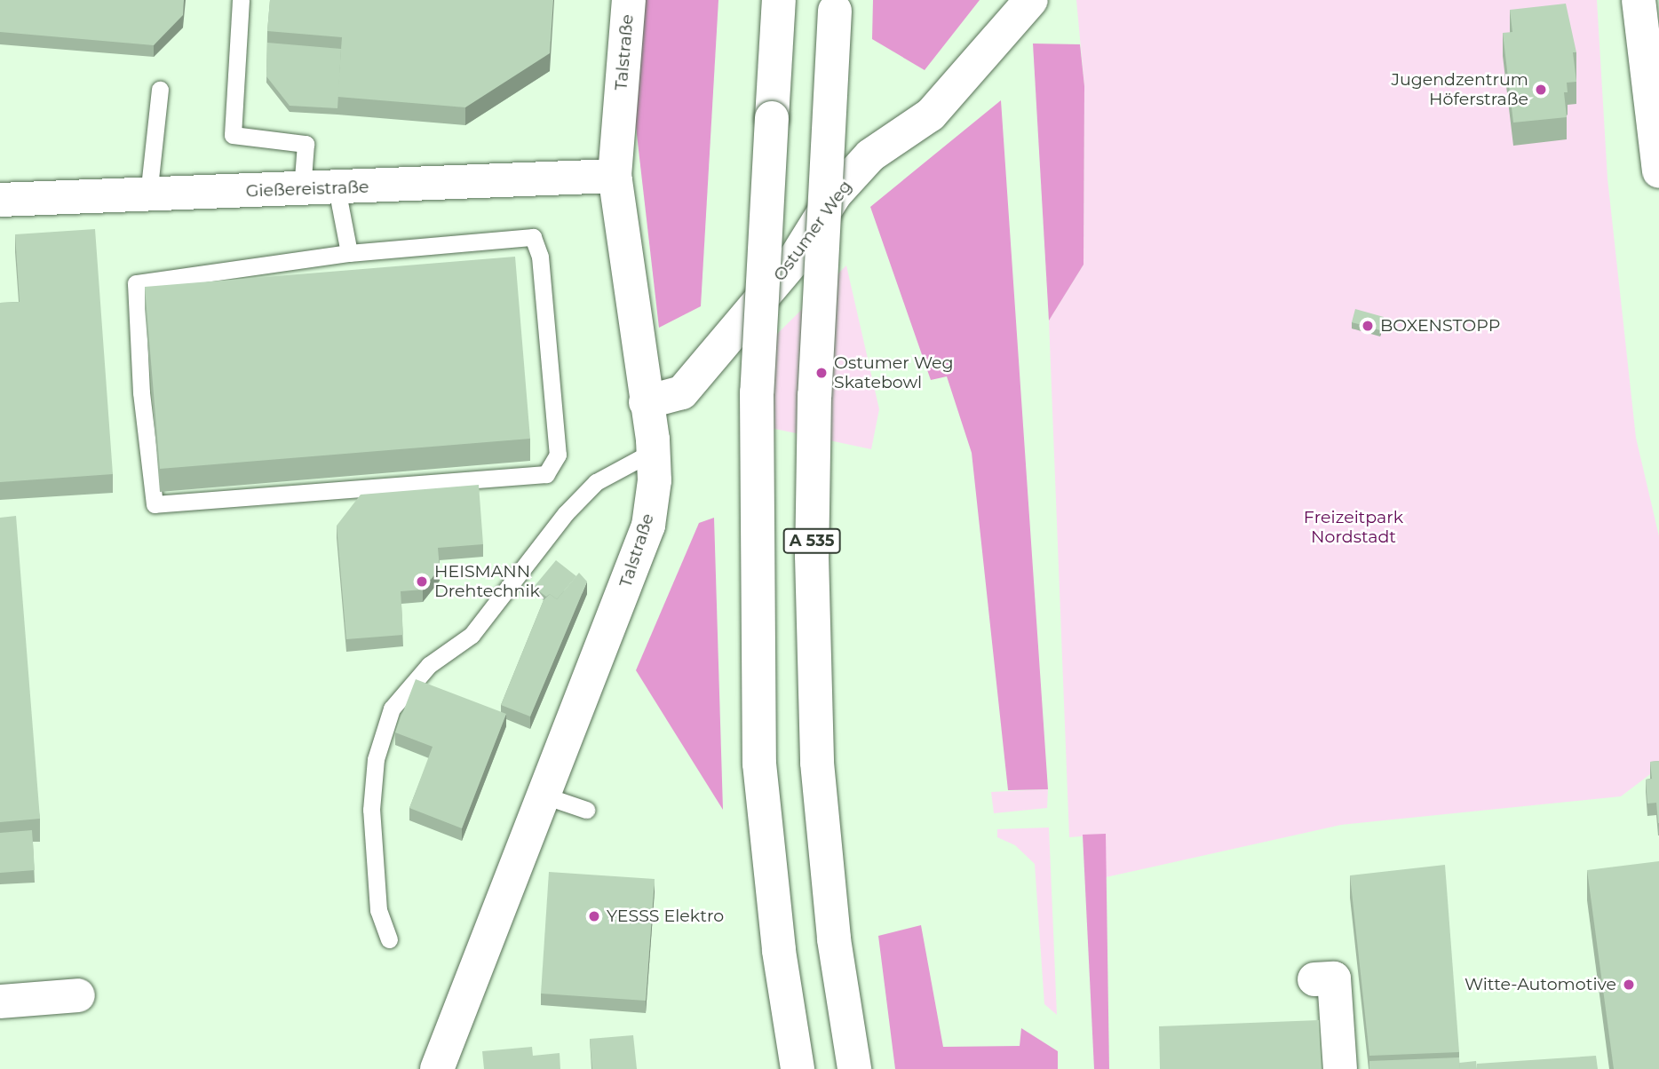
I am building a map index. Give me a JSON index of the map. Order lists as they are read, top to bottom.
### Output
{
  "streets": {
    "main road": [
      "Talstraße",
      "Gießereistraße",
      "Ostumer Weg",
      "A 535"
    ]
  },
  "crossings": [
    ["Talstraße", "Gießereistraße"],
    ["Talstraße", "Ostumer Weg"]
  ],
  "parks": ["Freizeitpark Nordstadt"],
  "places": [
    "Jugendzentrum Höferstraße",
    "BOXENSTOPP",
    "Ostumer Weg Skatebowl",
    "HEISMANN Drehtechnik",
    "YESSS Elektro",
    "Witte-Automotive"
  ]
}
